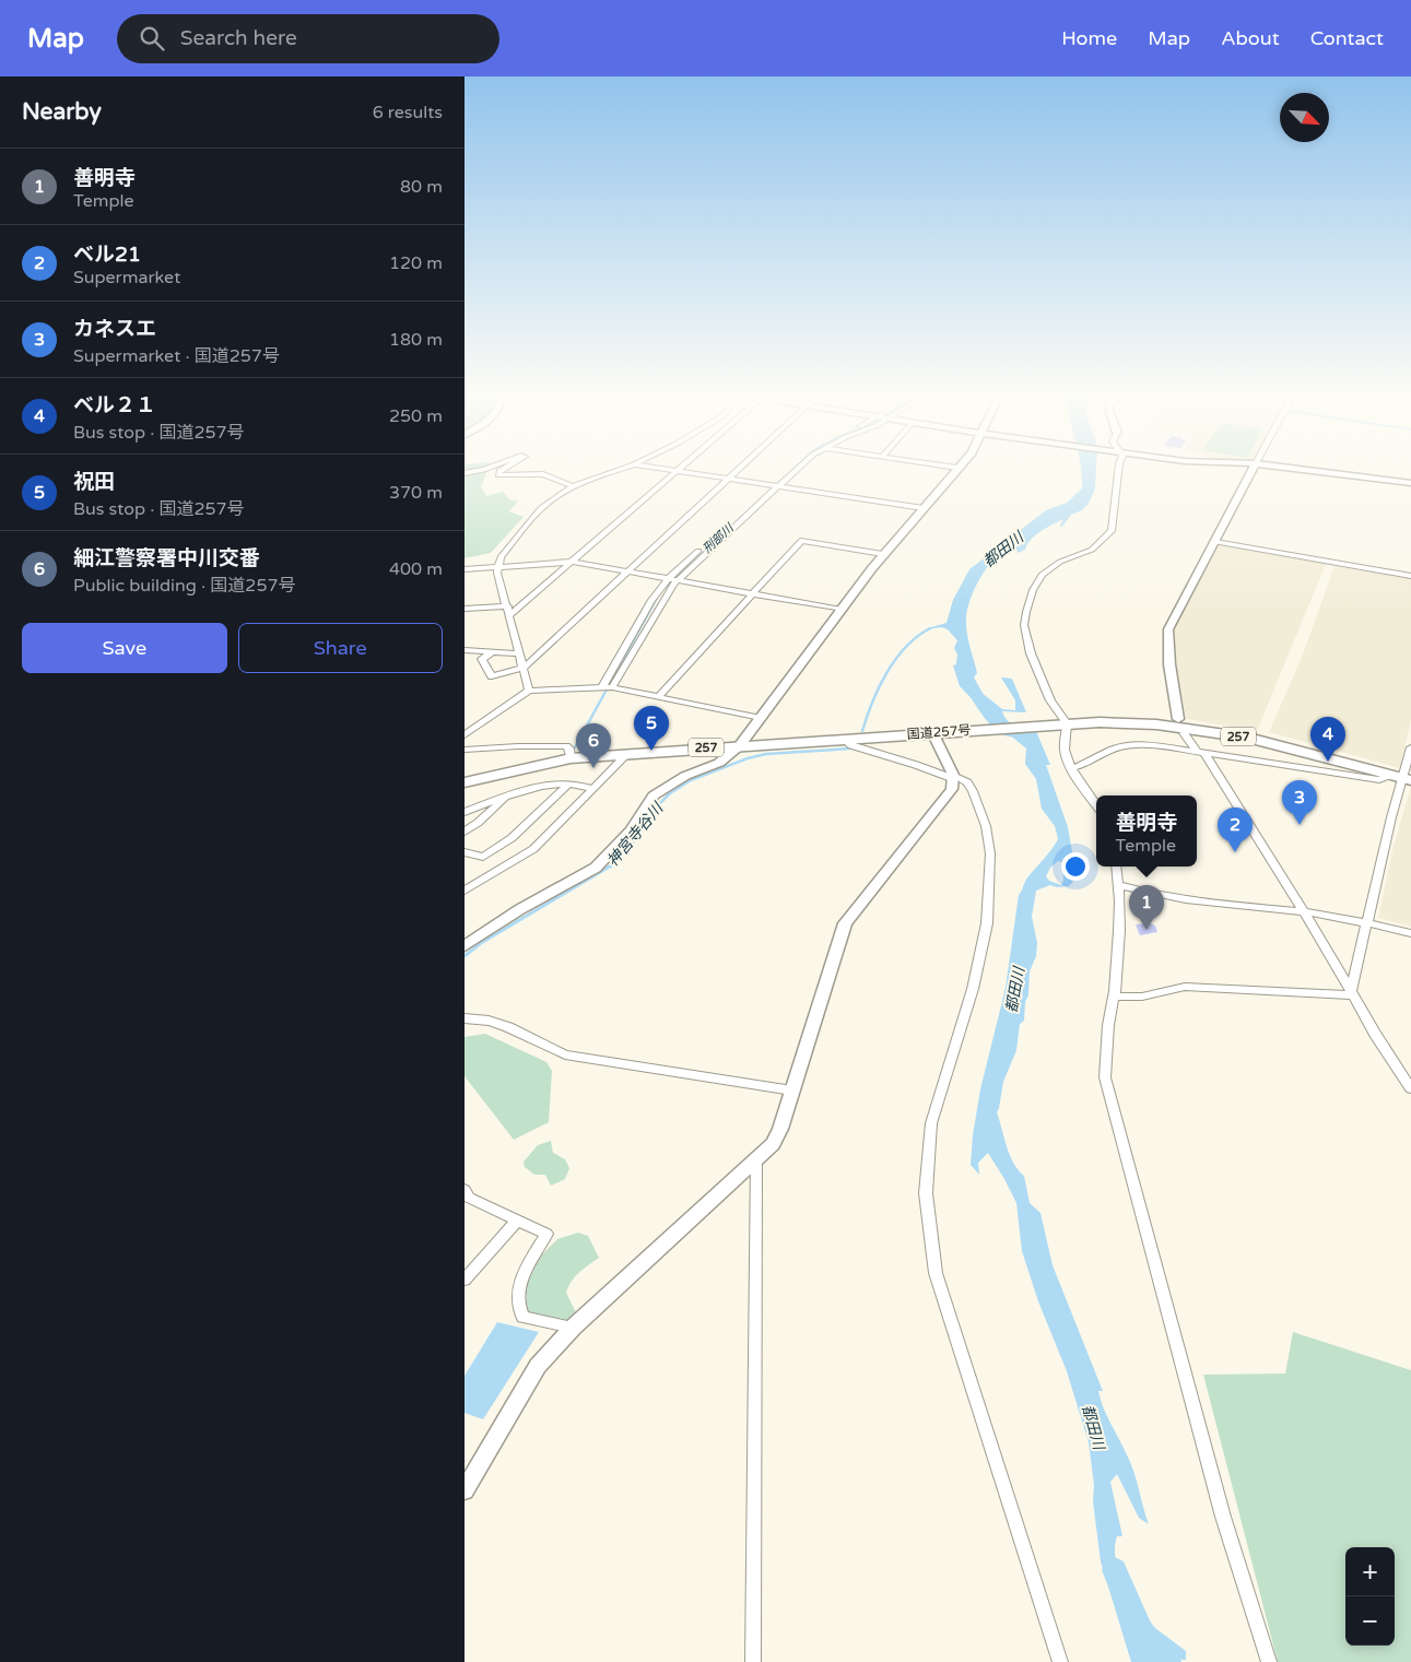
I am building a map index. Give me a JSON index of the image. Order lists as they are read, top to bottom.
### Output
{
  "streets": {
    "highway": ["国道257号", "257"]
  },
  "water": ["刑部川", "都田川", "神宮寺谷川"],
  "north": "bottom right",
  "page": {
    "header": "Map",
    "search": "Search here",
    "nav": [
      "Home",
      "Map",
      "About",
      "Contact"
    ],
    "heading": ["Nearby", "6 results"],
    "list": [
      {
        "mark": "1",
        "name": "善明寺",
        "note": "Temple",
        "value": "80 m"
      },
      {
        "mark": "2",
        "name": "ベル21",
        "note": "Supermarket",
        "value": "120 m"
      },
      {
        "mark": "3",
        "name": "カネスエ",
        "note": "Supermarket · 国道257号",
        "value": "180 m"
      },
      {
        "mark": "4",
        "name": "ベル２１",
        "note": "Bus stop · 国道257号",
        "value": "250 m"
      },
      {
        "mark": "5",
        "name": "祝田",
        "note": "Bus stop · 国道257号",
        "value": "370 m"
      },
      {
        "mark": "6",
        "name": "細江警察署中川交番",
        "note": "Public building · 国道257号",
        "value": "400 m"
      }
    ],
    "buttons": ["Save", "Share"],
    "pins": [
      "5",
      "4",
      "6",
      "3",
      "2",
      "1"
    ],
    "popup": ["善明寺", "Temple"],
    "map_buttons": ["+", "−"]
  }
}
